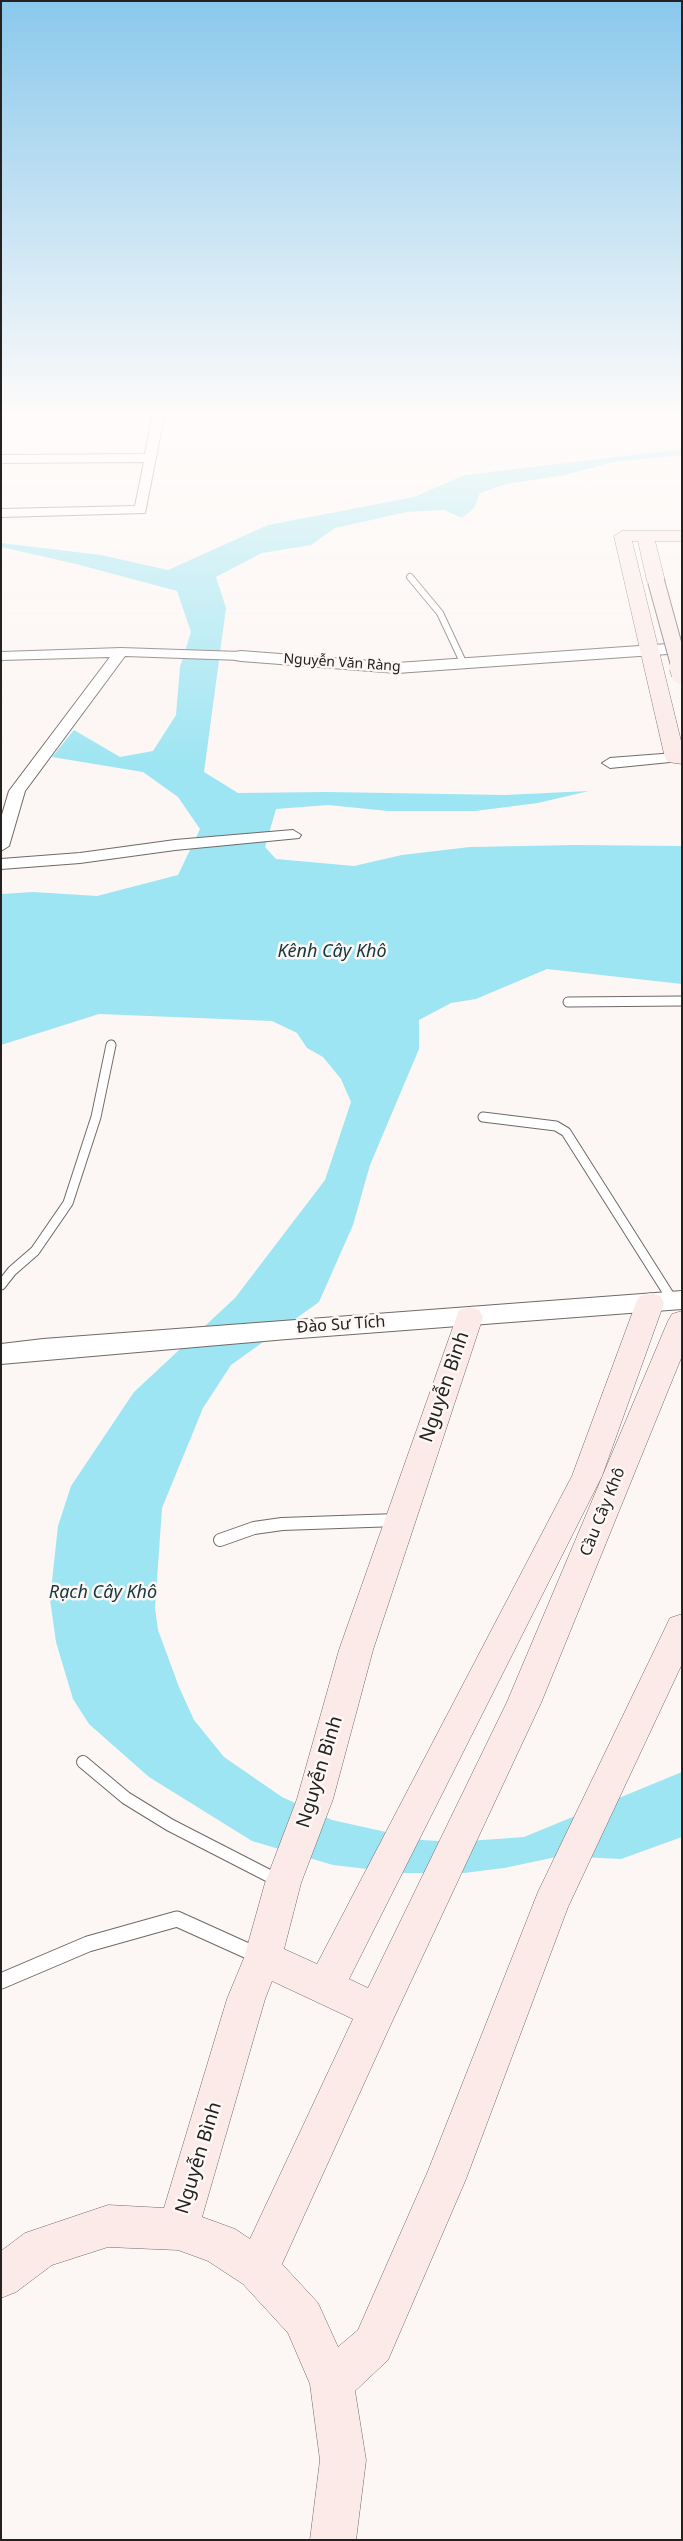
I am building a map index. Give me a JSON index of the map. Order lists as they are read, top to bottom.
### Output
{
  "streets": {
    "main road": ["Nguyễn Bình", "Cầu Cây Khô"],
    "street": ["Nguyễn Văn Ràng", "Đào Sư Tích"]
  },
  "crossings": [
    ["Đào Sư Tích", "Nguyễn Bình"],
    ["Đào Sư Tích", "Cầu Cây Khô"]
  ],
  "water": ["Kênh Cây Khô", "Rạch Cây Khô"]
}
